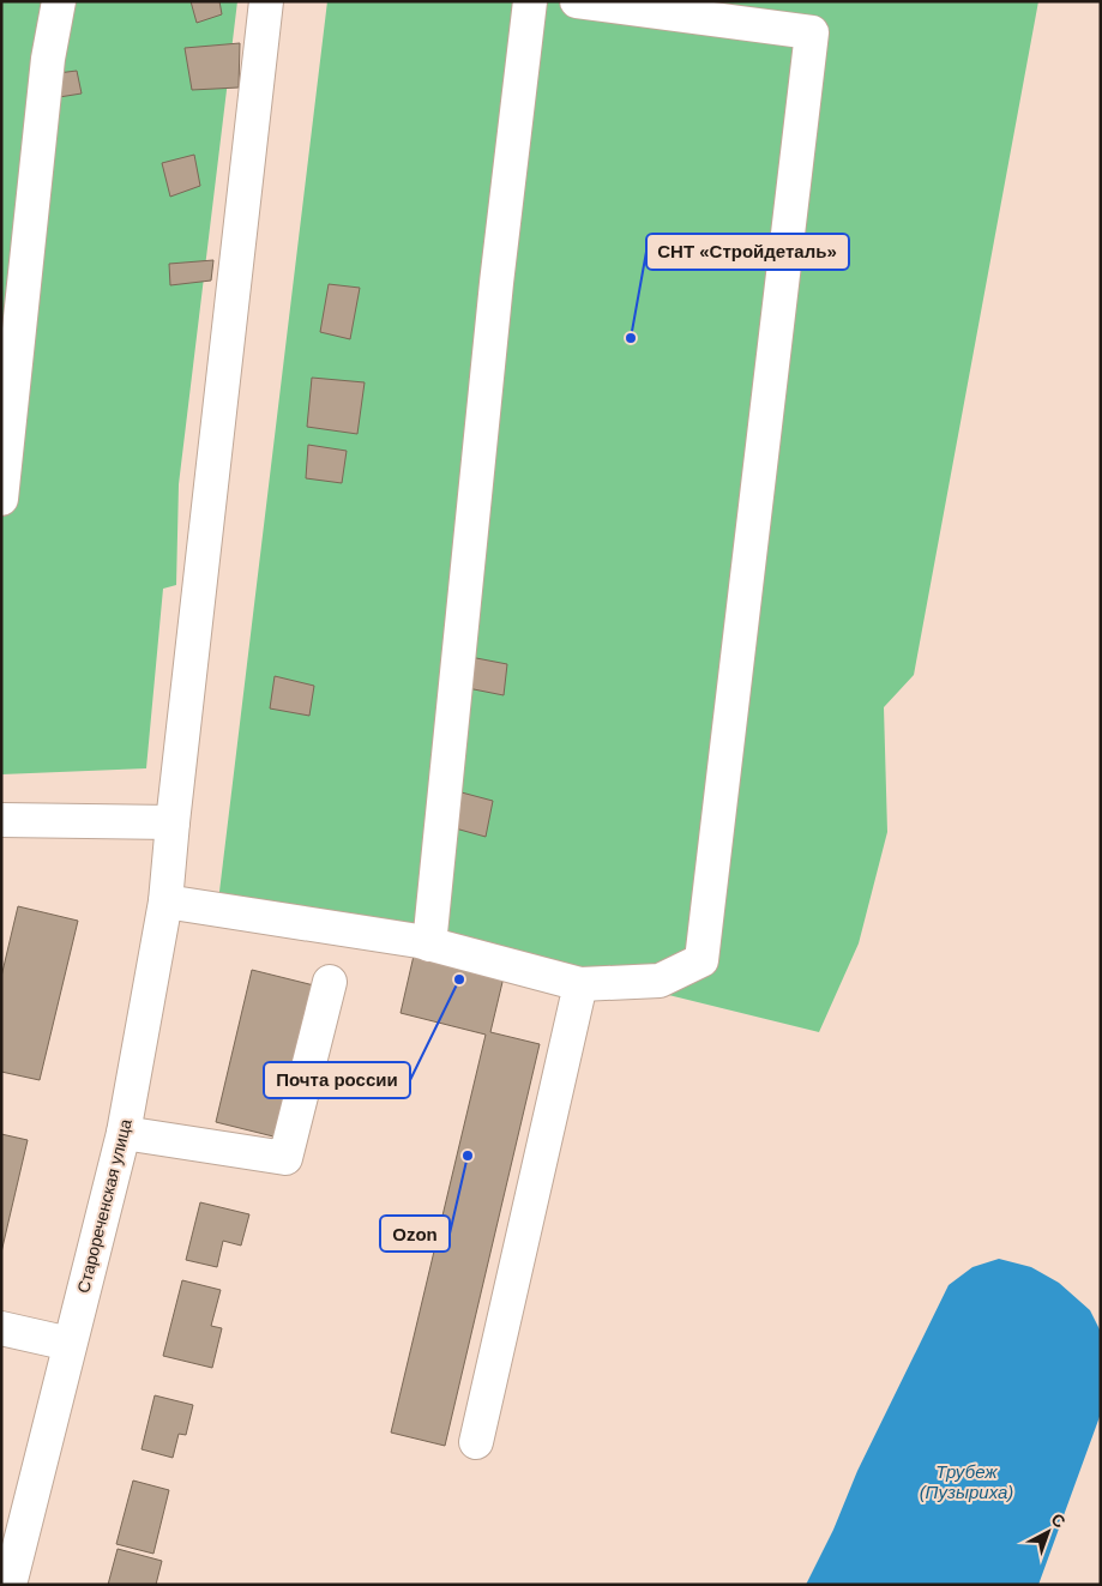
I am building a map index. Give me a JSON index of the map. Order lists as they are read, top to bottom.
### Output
{
  "streets": {
    "street": ["Старореченская улица"]
  },
  "water": ["Трубеж (Пузыриха)"],
  "places": ["СНТ «Стройдеталь»", "Почта россии", "Ozon"],
  "north": "top right"
}
